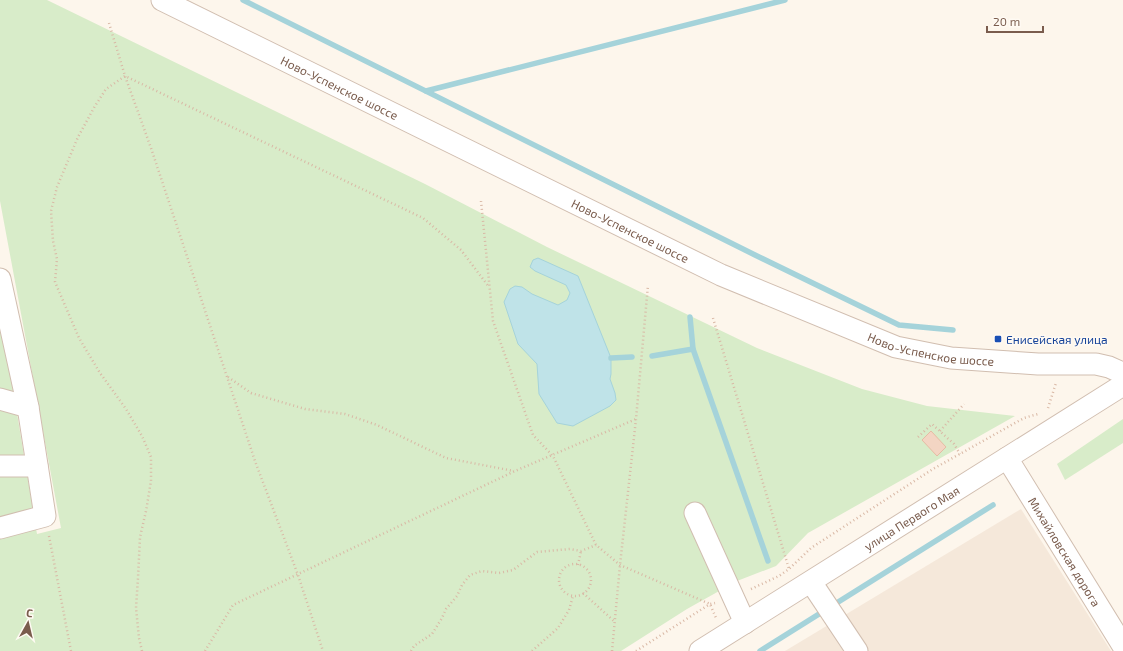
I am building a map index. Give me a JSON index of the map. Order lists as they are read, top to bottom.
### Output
{
  "streets": {
    "street": ["Ново-Успенское шоссе", "улица Первого Мая", "Михайловская дорога"]
  },
  "crossings": [
    ["улица Первого Мая", "Михайловская дорога"]
  ],
  "places": {
    "transit": ["Енисейская улица"]
  },
  "scale_bar": "20 m",
  "north": "top"
}
